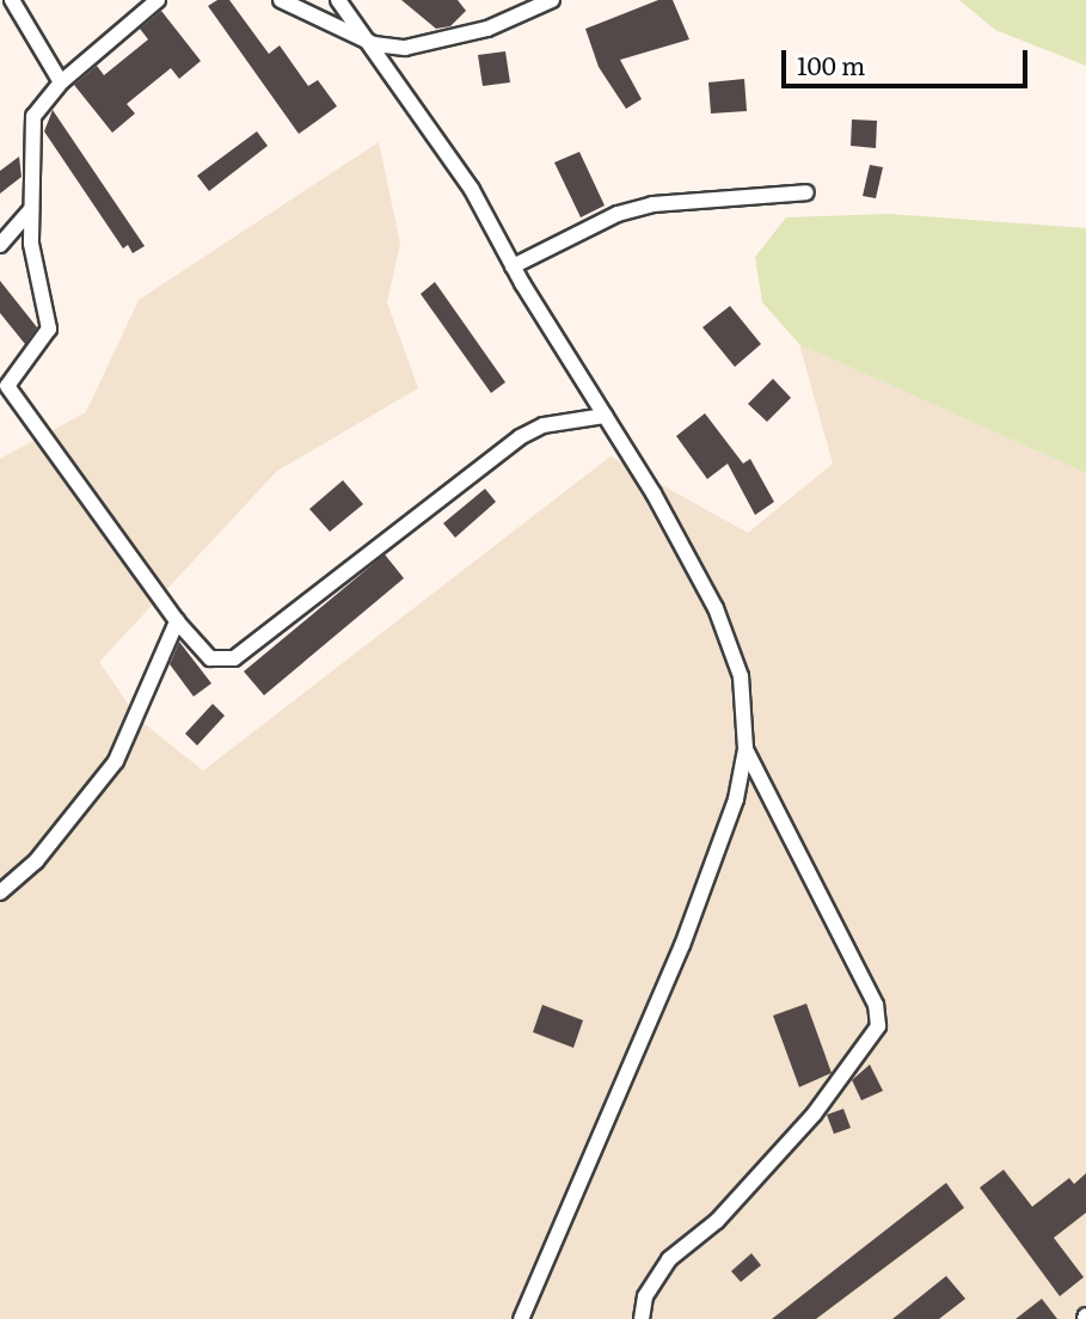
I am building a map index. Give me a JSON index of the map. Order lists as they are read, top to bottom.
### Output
{
  "scale_bar": "100 m"
}
